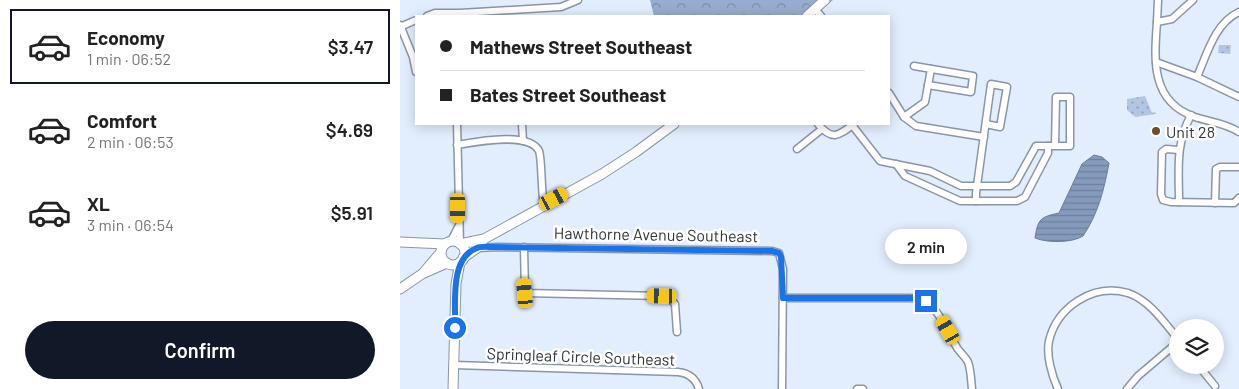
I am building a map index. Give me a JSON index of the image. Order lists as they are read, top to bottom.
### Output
{
  "streets": {
    "street": ["Hawthorne Avenue Southeast", "Springleaf Circle Southeast"]
  },
  "places": ["Unit 28"],
  "page": {
    "list": [
      {
        "name": "Economy",
        "note": "1 min · 06:52",
        "value": "$3.47"
      },
      {
        "name": "Comfort",
        "note": "2 min · 06:53",
        "value": "$4.69"
      },
      {
        "name": "XL",
        "note": "3 min · 06:54",
        "value": "$5.91"
      }
    ],
    "banner": ["Mathews Street Southeast", "Bates Street Southeast"],
    "bubble": "2 min",
    "buttons": "Confirm"
  }
}
